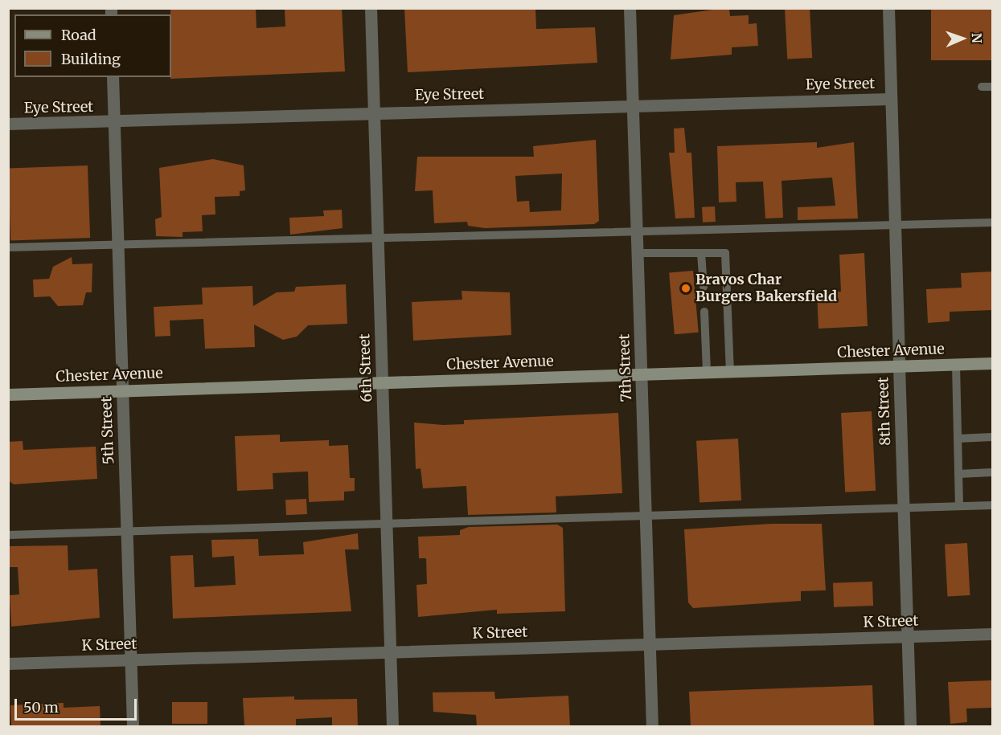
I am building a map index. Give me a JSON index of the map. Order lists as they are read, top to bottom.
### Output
{
  "streets": {
    "main road": ["Chester Avenue"],
    "street": [
      "Eye Street",
      "6th Street",
      "7th Street",
      "8th Street",
      "5th Street",
      "K Street"
    ]
  },
  "crossings": [
    ["Eye Street", "6th Street"],
    ["Eye Street", "7th Street"],
    ["Eye Street", "8th Street"],
    ["Eye Street", "5th Street"],
    ["Chester Avenue", "6th Street"],
    ["Chester Avenue", "7th Street"],
    ["Chester Avenue", "8th Street"],
    ["Chester Avenue", "5th Street"],
    ["6th Street", "K Street"],
    ["7th Street", "K Street"],
    ["8th Street", "K Street"],
    ["5th Street", "K Street"]
  ],
  "places": ["Bravos Char Burgers Bakersfield"],
  "legend": ["Road", "Building"],
  "scale_bar": "50 m",
  "north": "right"
}
